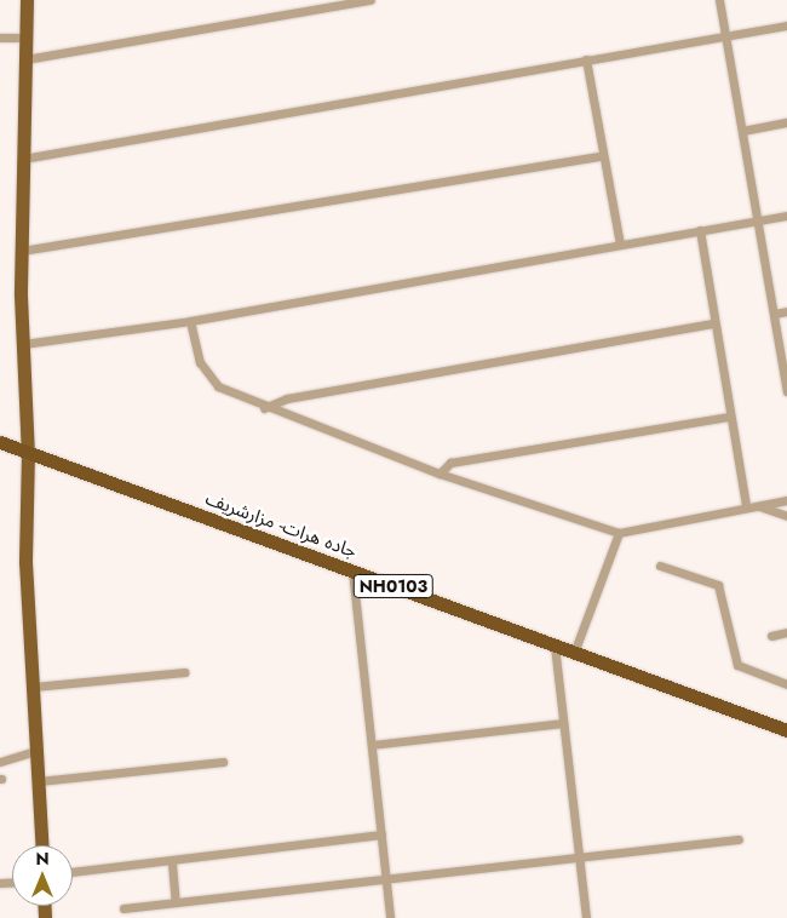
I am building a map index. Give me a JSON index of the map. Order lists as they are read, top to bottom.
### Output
{
  "streets": {
    "highway": ["جاده هرات- مزارشریف", "NH0103"]
  },
  "north": "top"
}
